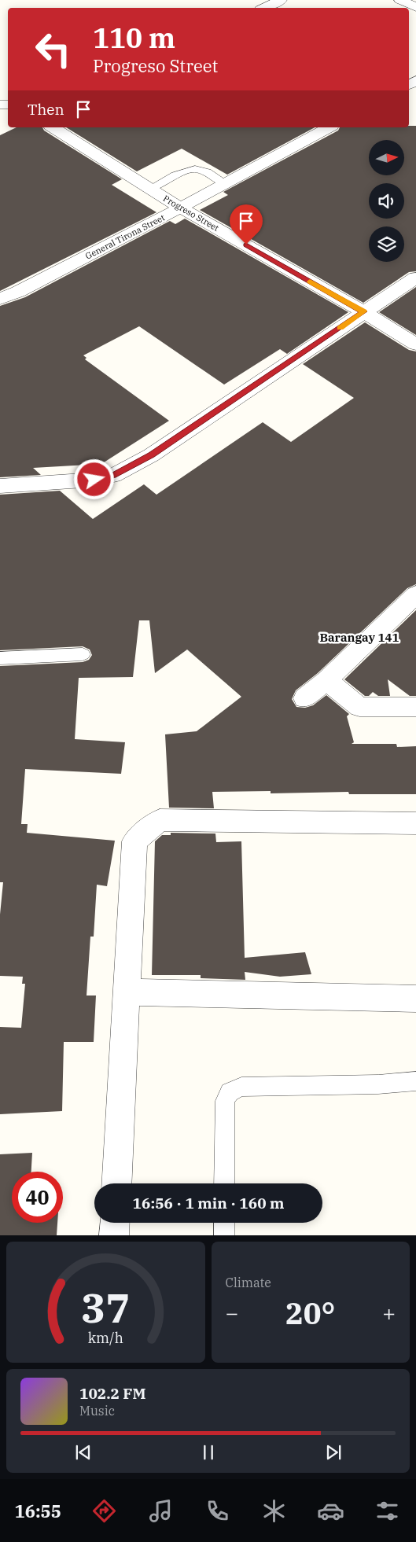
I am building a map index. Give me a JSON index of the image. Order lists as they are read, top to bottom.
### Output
{
  "streets": {
    "street": ["Progreso Street", "General Tirona Street"]
  },
  "crossings": [
    ["Progreso Street", "General Tirona Street"]
  ],
  "districts": ["Barangay 141"],
  "north": "right",
  "page": {
    "turn": ["110 m", "Progreso Street"],
    "then": "Then",
    "limit": "40",
    "trip": "16:56 · 1 min · 160 m",
    "tile": "Climate",
    "heat": ["−", "20°", "+"],
    "song": ["102.2 FM", "Music"],
    "tabs": "16:55",
    "gauge": ["37", "km/h"]
  }
}
